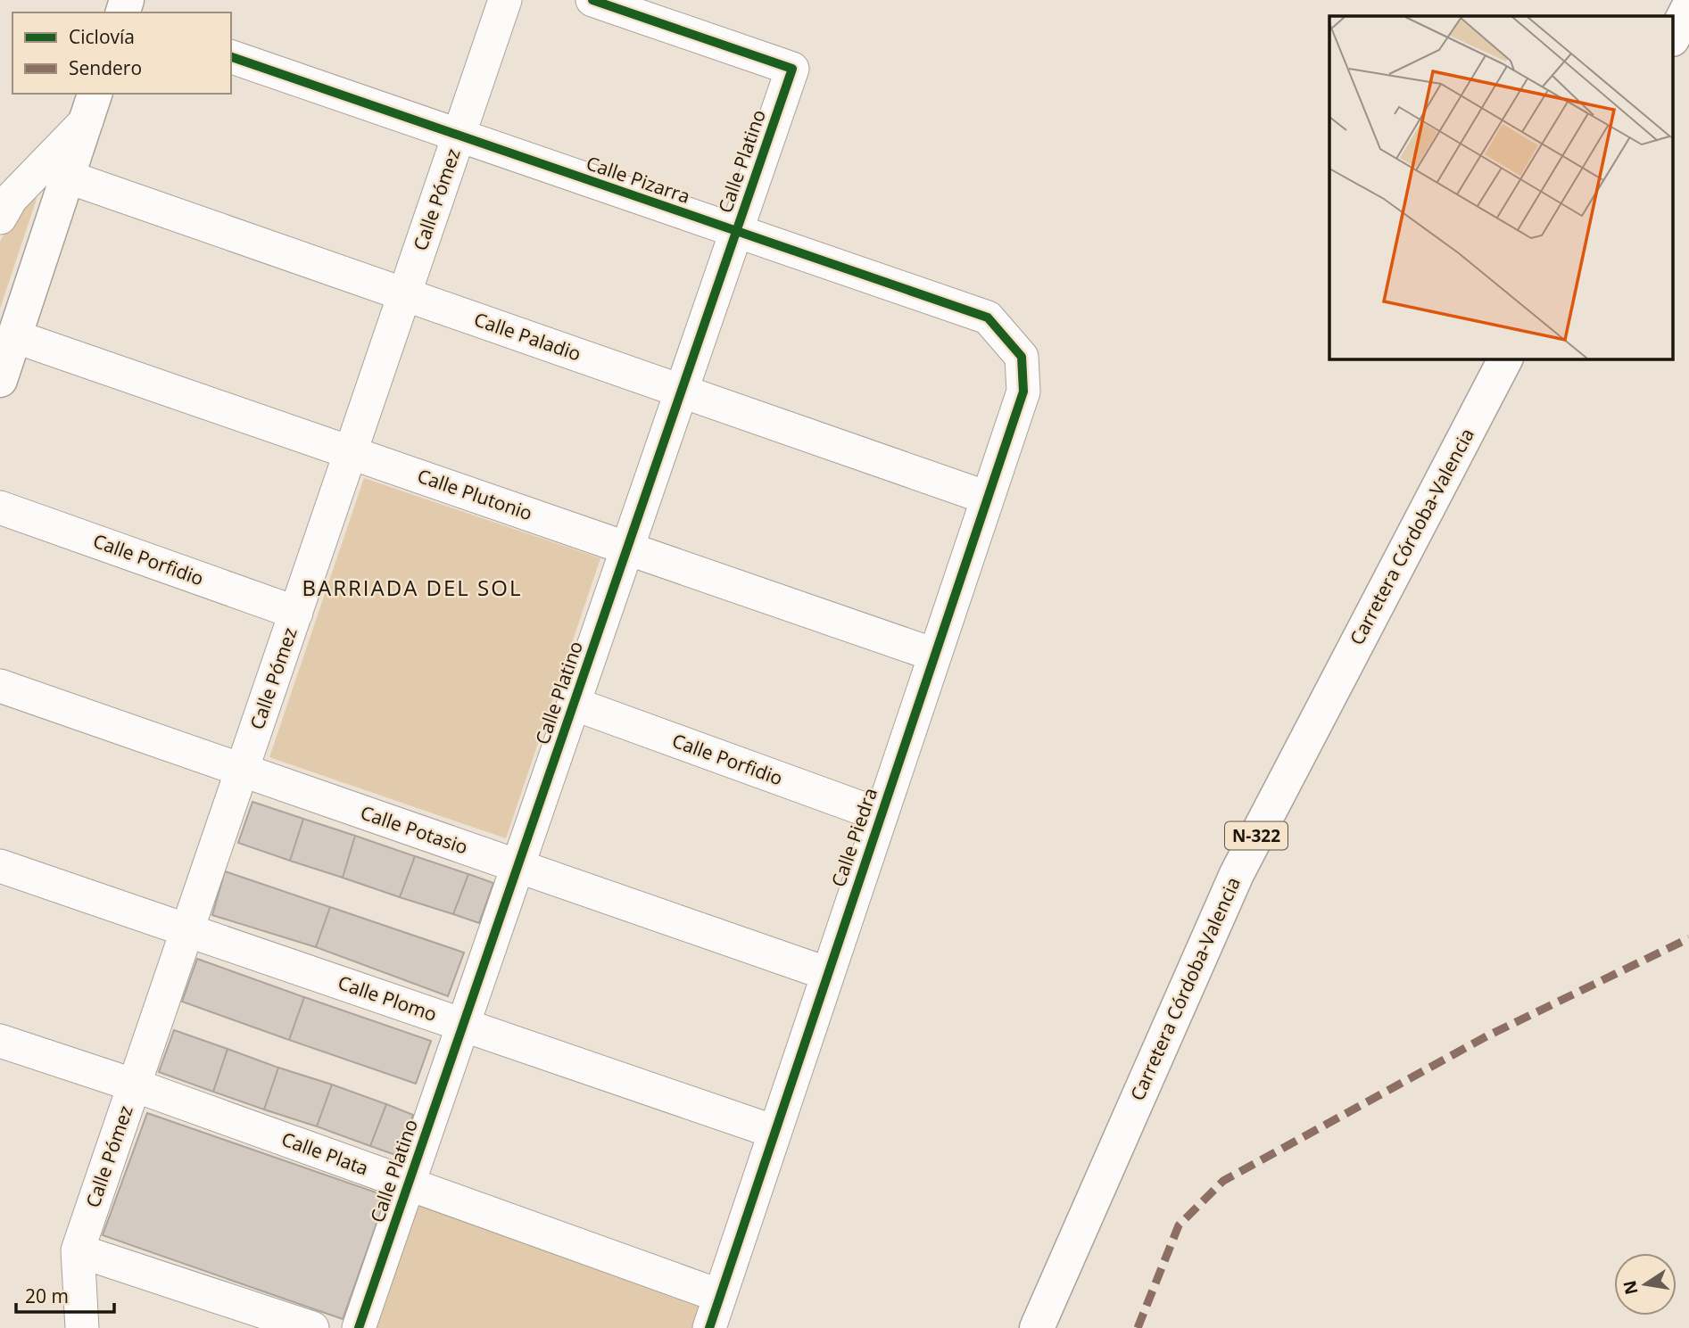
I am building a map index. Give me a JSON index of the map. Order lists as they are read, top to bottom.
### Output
{
  "streets": {
    "main road": ["Carretera Córdoba-Valencia", "N-322"],
    "street": [
      "Calle Platino",
      "Calle Pizarra",
      "Calle Pómez",
      "Calle Paladio",
      "Calle Plutonio",
      "Calle Porfidio",
      "Calle Potasio",
      "Calle Piedra",
      "Calle Plomo",
      "Calle Plata"
    ]
  },
  "crossings": [
    ["Calle Platino", "Calle Pizarra"],
    ["Calle Platino", "Calle Paladio"],
    ["Calle Platino", "Calle Plutonio"],
    ["Calle Platino", "Calle Porfidio"],
    ["Calle Platino", "Calle Potasio"],
    ["Calle Platino", "Calle Plomo"],
    ["Calle Platino", "Calle Plata"],
    ["Calle Pizarra", "Calle Pómez"],
    ["Calle Pizarra", "Calle Piedra"],
    ["Calle Pómez", "Calle Paladio"],
    ["Calle Pómez", "Calle Plutonio"],
    ["Calle Pómez", "Calle Porfidio"],
    ["Calle Pómez", "Calle Potasio"],
    ["Calle Pómez", "Calle Plomo"],
    ["Calle Pómez", "Calle Plata"],
    ["Calle Paladio", "Calle Piedra"],
    ["Calle Plutonio", "Calle Piedra"],
    ["Calle Porfidio", "Calle Piedra"],
    ["Calle Potasio", "Calle Piedra"],
    ["Calle Piedra", "Calle Plomo"],
    ["Calle Piedra", "Calle Plata"]
  ],
  "districts": ["BARRIADA DEL SOL"],
  "legend": ["Ciclovía", "Sendero"],
  "scale_bar": "20 m",
  "north": "left"
}
